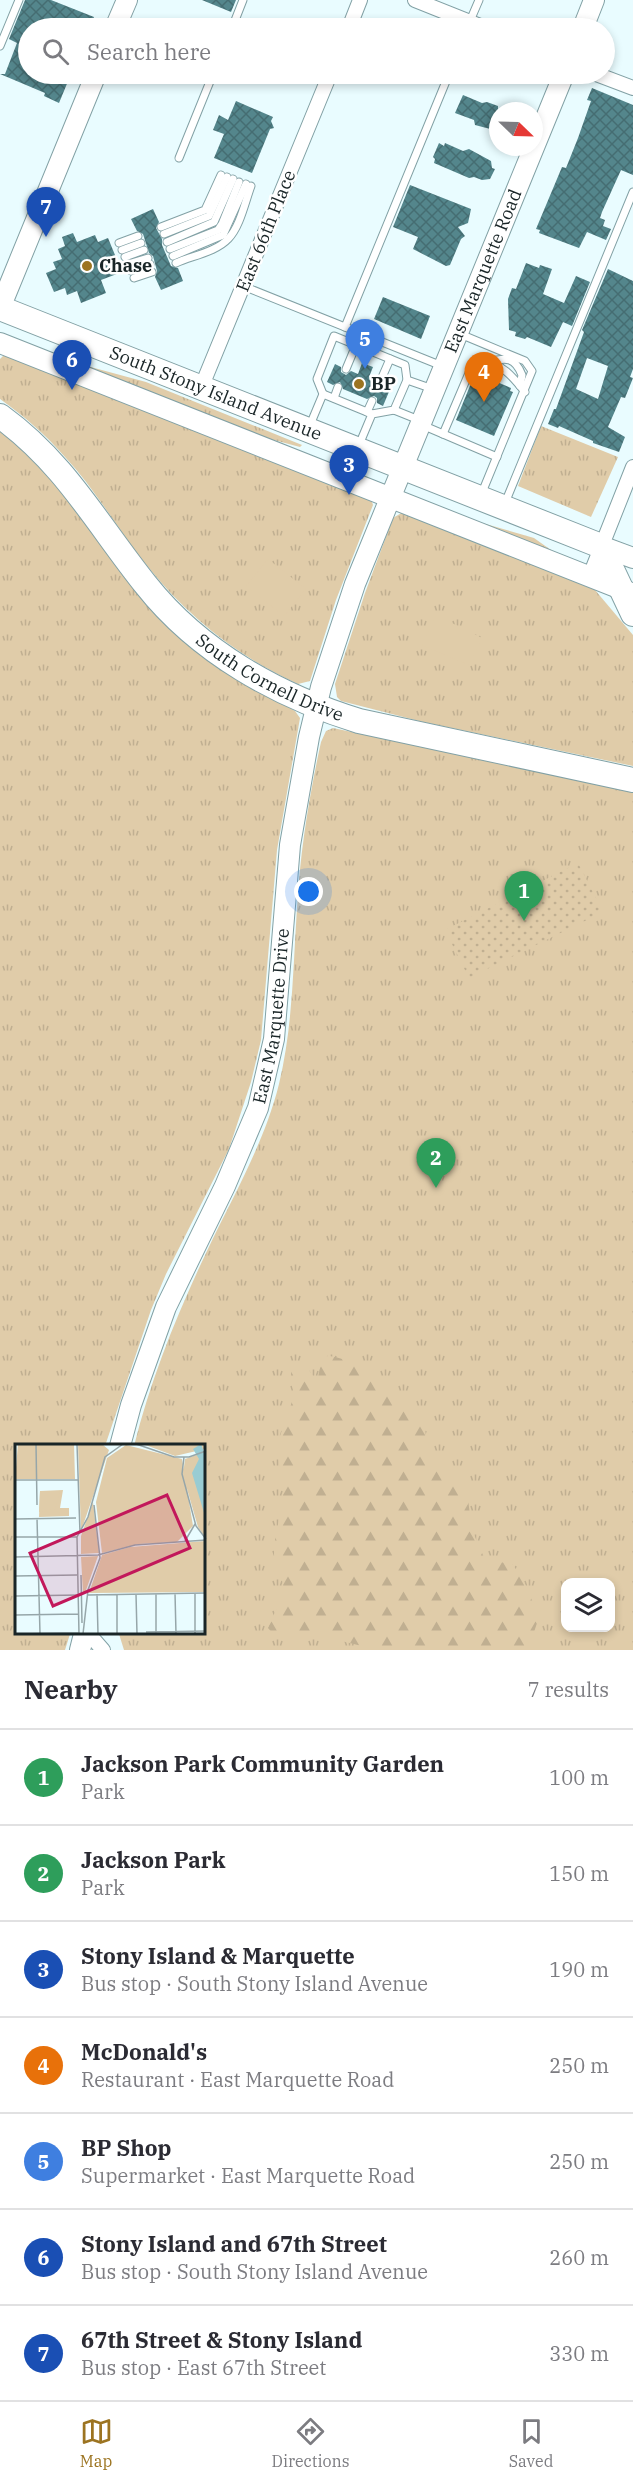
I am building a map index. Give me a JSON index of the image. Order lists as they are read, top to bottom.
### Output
{
  "streets": {
    "highway": ["South Stony Island Avenue", "South Cornell Drive"],
    "street": ["East 66th Place", "East Marquette Road", "East Marquette Drive"]
  },
  "crossings": [
    ["East 66th Place", "South Stony Island Avenue"],
    ["East Marquette Road", "South Stony Island Avenue"],
    ["East Marquette Road", "East Marquette Drive"],
    ["South Stony Island Avenue", "East Marquette Drive"],
    ["South Cornell Drive", "East Marquette Drive"]
  ],
  "places": ["Chase", "BP"],
  "north": "bottom right",
  "page": {
    "search": "Search here",
    "pins": [
      "7",
      "5",
      "6",
      "4",
      "3",
      "1",
      "2"
    ],
    "heading": ["Nearby", "7 results"],
    "list": [
      {
        "mark": "1",
        "name": "Jackson Park Community Garden",
        "note": "Park",
        "value": "100 m"
      },
      {
        "mark": "2",
        "name": "Jackson Park",
        "note": "Park",
        "value": "150 m"
      },
      {
        "mark": "3",
        "name": "Stony Island & Marquette",
        "note": "Bus stop · South Stony Island Avenue",
        "value": "190 m"
      },
      {
        "mark": "4",
        "name": "McDonald's",
        "note": "Restaurant · East Marquette Road",
        "value": "250 m"
      },
      {
        "mark": "5",
        "name": "BP Shop",
        "note": "Supermarket · East Marquette Road",
        "value": "250 m"
      },
      {
        "mark": "6",
        "name": "Stony Island and 67th Street",
        "note": "Bus stop · South Stony Island Avenue",
        "value": "260 m"
      },
      {
        "mark": "7",
        "name": "67th Street & Stony Island",
        "note": "Bus stop · East 67th Street",
        "value": "330 m"
      }
    ],
    "nav": ["Map", "Directions", "Saved"]
  }
}
